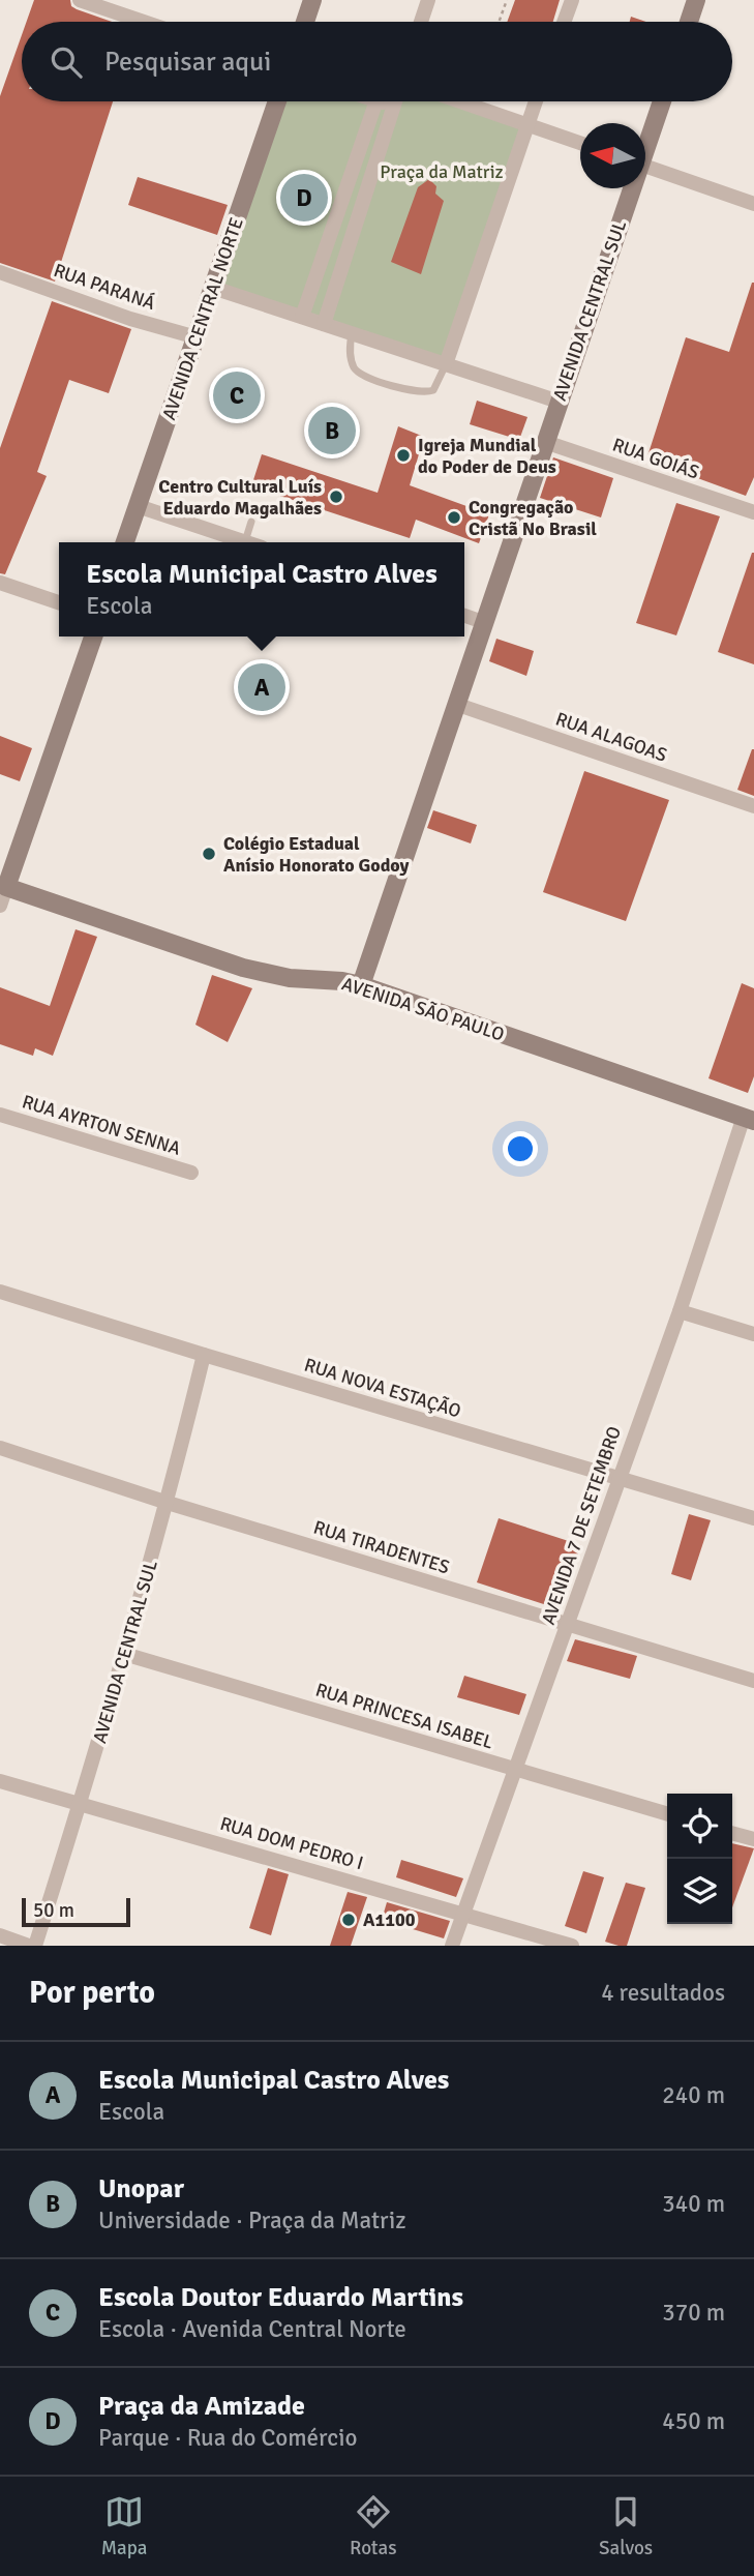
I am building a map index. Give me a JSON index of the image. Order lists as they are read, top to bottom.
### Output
{
  "streets": {
    "main road": ["AVENIDA CENTRAL SUL", "AVENIDA CENTRAL NORTE", "AVENIDA SÃO PAULO"],
    "street": [
      "RUA PARANÁ",
      "RUA GOIÁS",
      "RUA ALAGOAS",
      "RUA AYRTON SENNA",
      "RUA NOVA ESTAÇÃO",
      "AVENIDA 7 DE SETEMBRO",
      "RUA TIRADENTES",
      "RUA PRINCESA ISABEL",
      "RUA DOM PEDRO I"
    ]
  },
  "crossings": [
    ["RUA PARANÁ", "AVENIDA CENTRAL NORTE"],
    ["AVENIDA CENTRAL SUL", "RUA GOIÁS"],
    ["AVENIDA CENTRAL SUL", "RUA ALAGOAS"],
    ["AVENIDA CENTRAL SUL", "AVENIDA SÃO PAULO"],
    ["AVENIDA CENTRAL SUL", "RUA NOVA ESTAÇÃO"],
    ["AVENIDA CENTRAL SUL", "RUA TIRADENTES"],
    ["AVENIDA CENTRAL SUL", "RUA PRINCESA ISABEL"],
    ["AVENIDA CENTRAL SUL", "RUA DOM PEDRO I"],
    ["AVENIDA SÃO PAULO", "AVENIDA 7 DE SETEMBRO"],
    ["RUA NOVA ESTAÇÃO", "AVENIDA 7 DE SETEMBRO"],
    ["AVENIDA 7 DE SETEMBRO", "RUA TIRADENTES"],
    ["AVENIDA 7 DE SETEMBRO", "RUA PRINCESA ISABEL"],
    ["AVENIDA 7 DE SETEMBRO", "RUA DOM PEDRO I"]
  ],
  "parks": ["Praça da Matriz"],
  "places": [
    "Igreja Mundial do Poder de Deus",
    "Centro Cultural Luís Eduardo Magalhães",
    "Congregação Cristã No Brasil",
    "Colégio Estadual Anísio Honorato Godoy",
    "A1100"
  ],
  "scale_bar": "50 m",
  "north": "left",
  "page": {
    "search": "Pesquisar aqui",
    "pins": [
      "D",
      "C",
      "B",
      "A"
    ],
    "popup": ["Escola Municipal Castro Alves", "Escola"],
    "scale": "50 m",
    "heading": ["Por perto", "4 resultados"],
    "list": [
      {
        "mark": "A",
        "name": "Escola Municipal Castro Alves",
        "note": "Escola",
        "value": "240 m"
      },
      {
        "mark": "B",
        "name": "Unopar",
        "note": "Universidade · Praça da Matriz",
        "value": "340 m"
      },
      {
        "mark": "C",
        "name": "Escola Doutor Eduardo Martins",
        "note": "Escola · Avenida Central Norte",
        "value": "370 m"
      },
      {
        "mark": "D",
        "name": "Praça da Amizade",
        "note": "Parque · Rua do Comércio",
        "value": "450 m"
      }
    ],
    "nav": ["Mapa", "Rotas", "Salvos"]
  }
}
